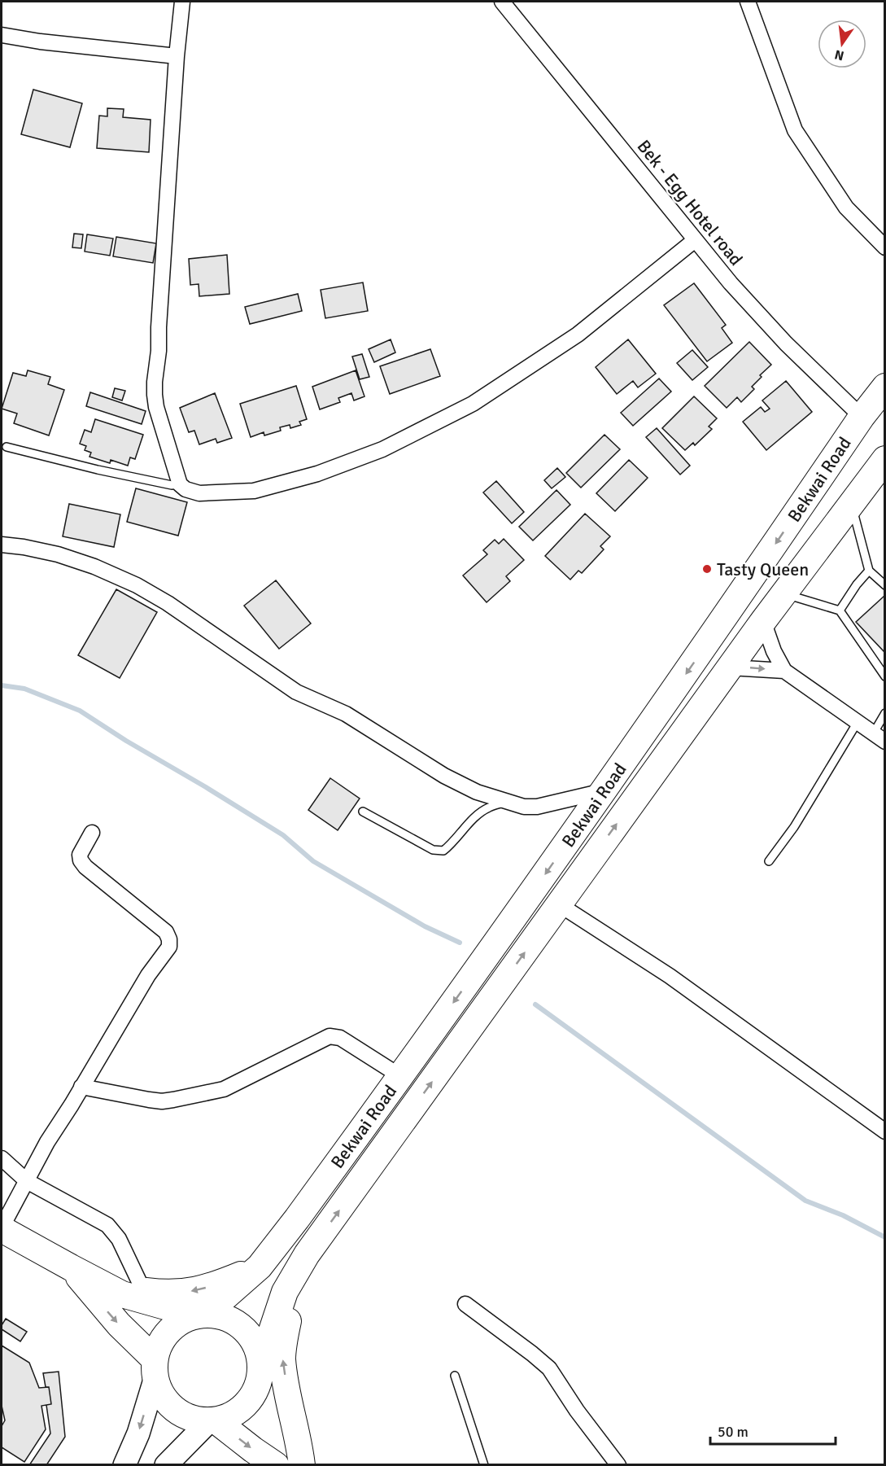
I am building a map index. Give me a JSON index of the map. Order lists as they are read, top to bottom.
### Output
{
  "streets": {
    "highway": ["Bekwai Road"],
    "street": ["Bek - Egg Hotel road"]
  },
  "crossings": [
    ["Bek - Egg Hotel road", "Bekwai Road"]
  ],
  "places": ["Tasty Queen"],
  "scale_bar": "50 m",
  "north": "bottom"
}
